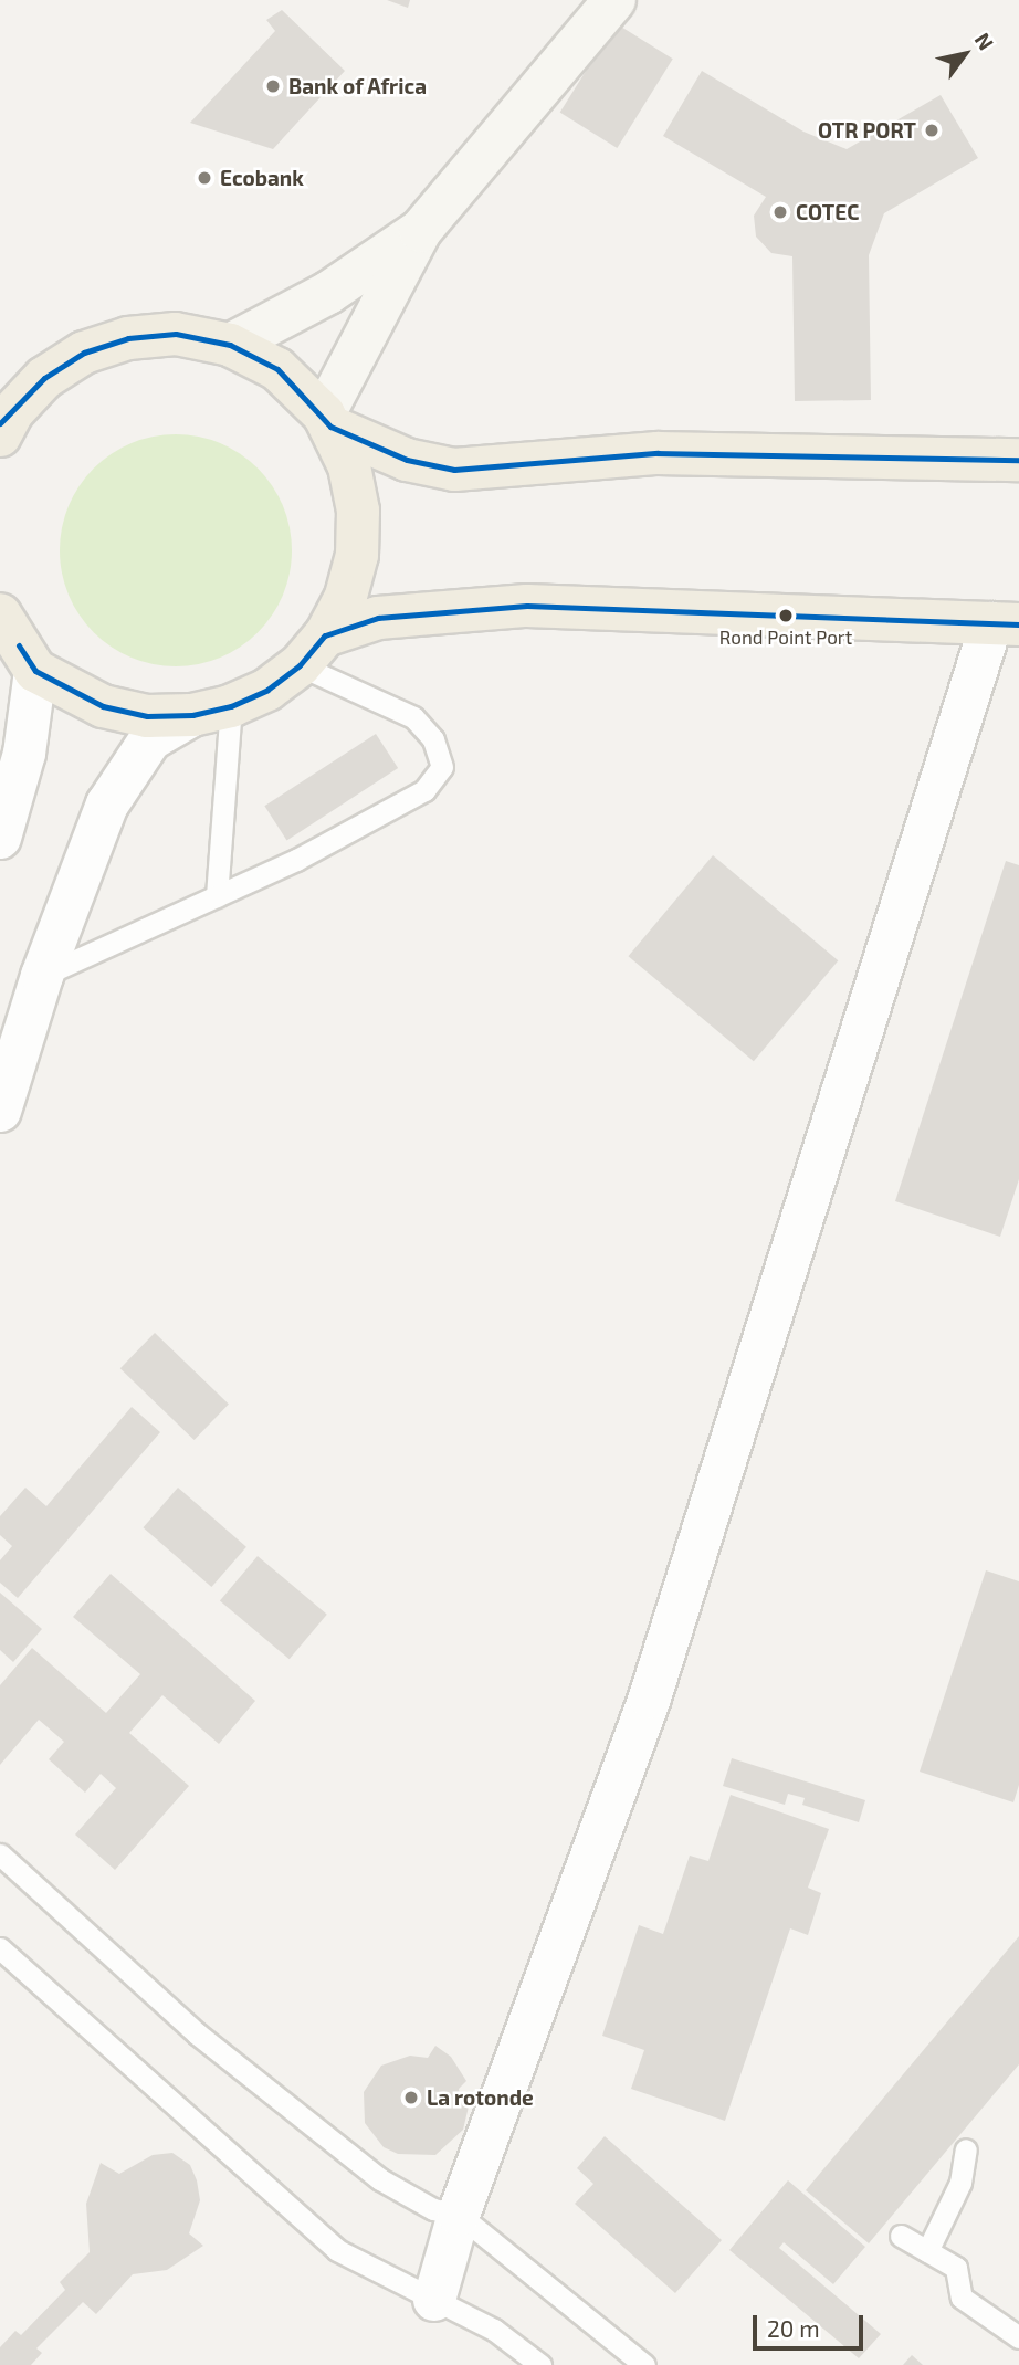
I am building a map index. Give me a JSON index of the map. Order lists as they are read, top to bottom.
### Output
{
  "places": [
    "Bank of Africa",
    "OTR PORT",
    "Ecobank",
    "COTEC",
    "Rond Point Port",
    "La rotonde"
  ],
  "scale_bar": "20 m",
  "north": "top right"
}
